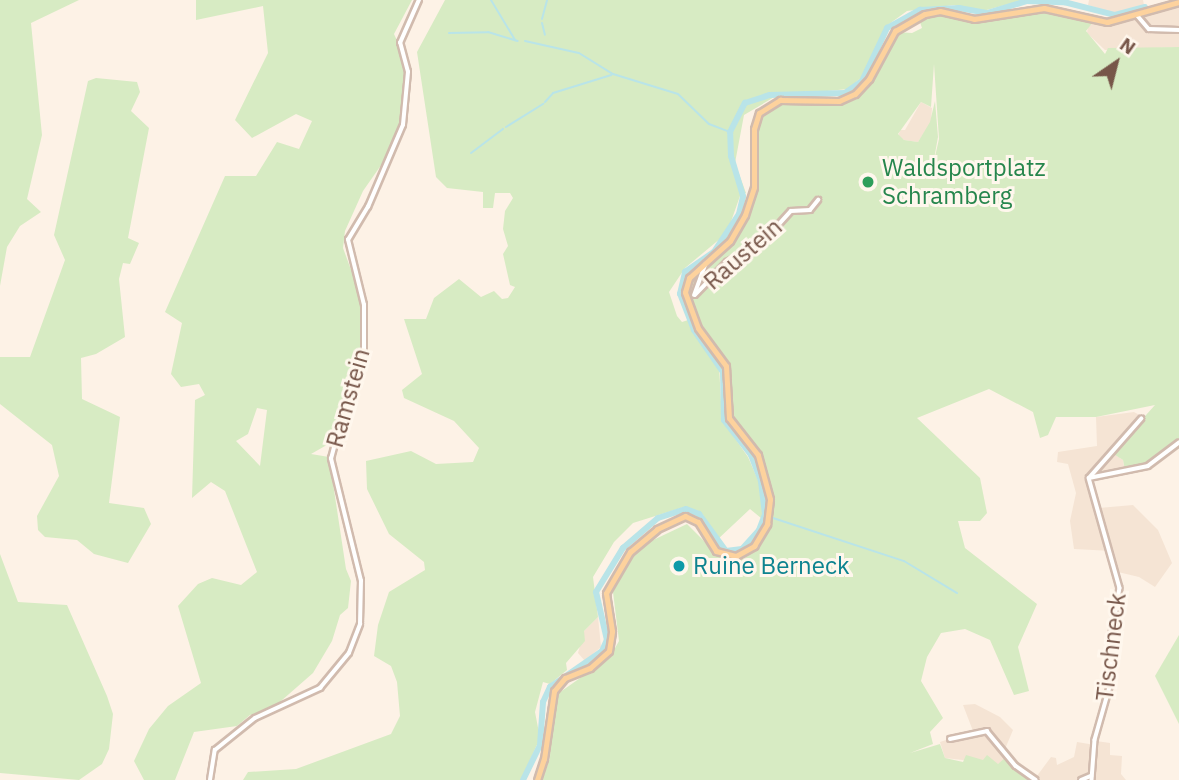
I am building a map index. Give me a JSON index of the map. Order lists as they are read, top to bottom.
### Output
{
  "streets": {
    "street": ["Raustein", "Ramstein", "Tischneck"]
  },
  "places": ["Waldsportplatz Schramberg", "Ruine Berneck"],
  "north": "top right"
}
